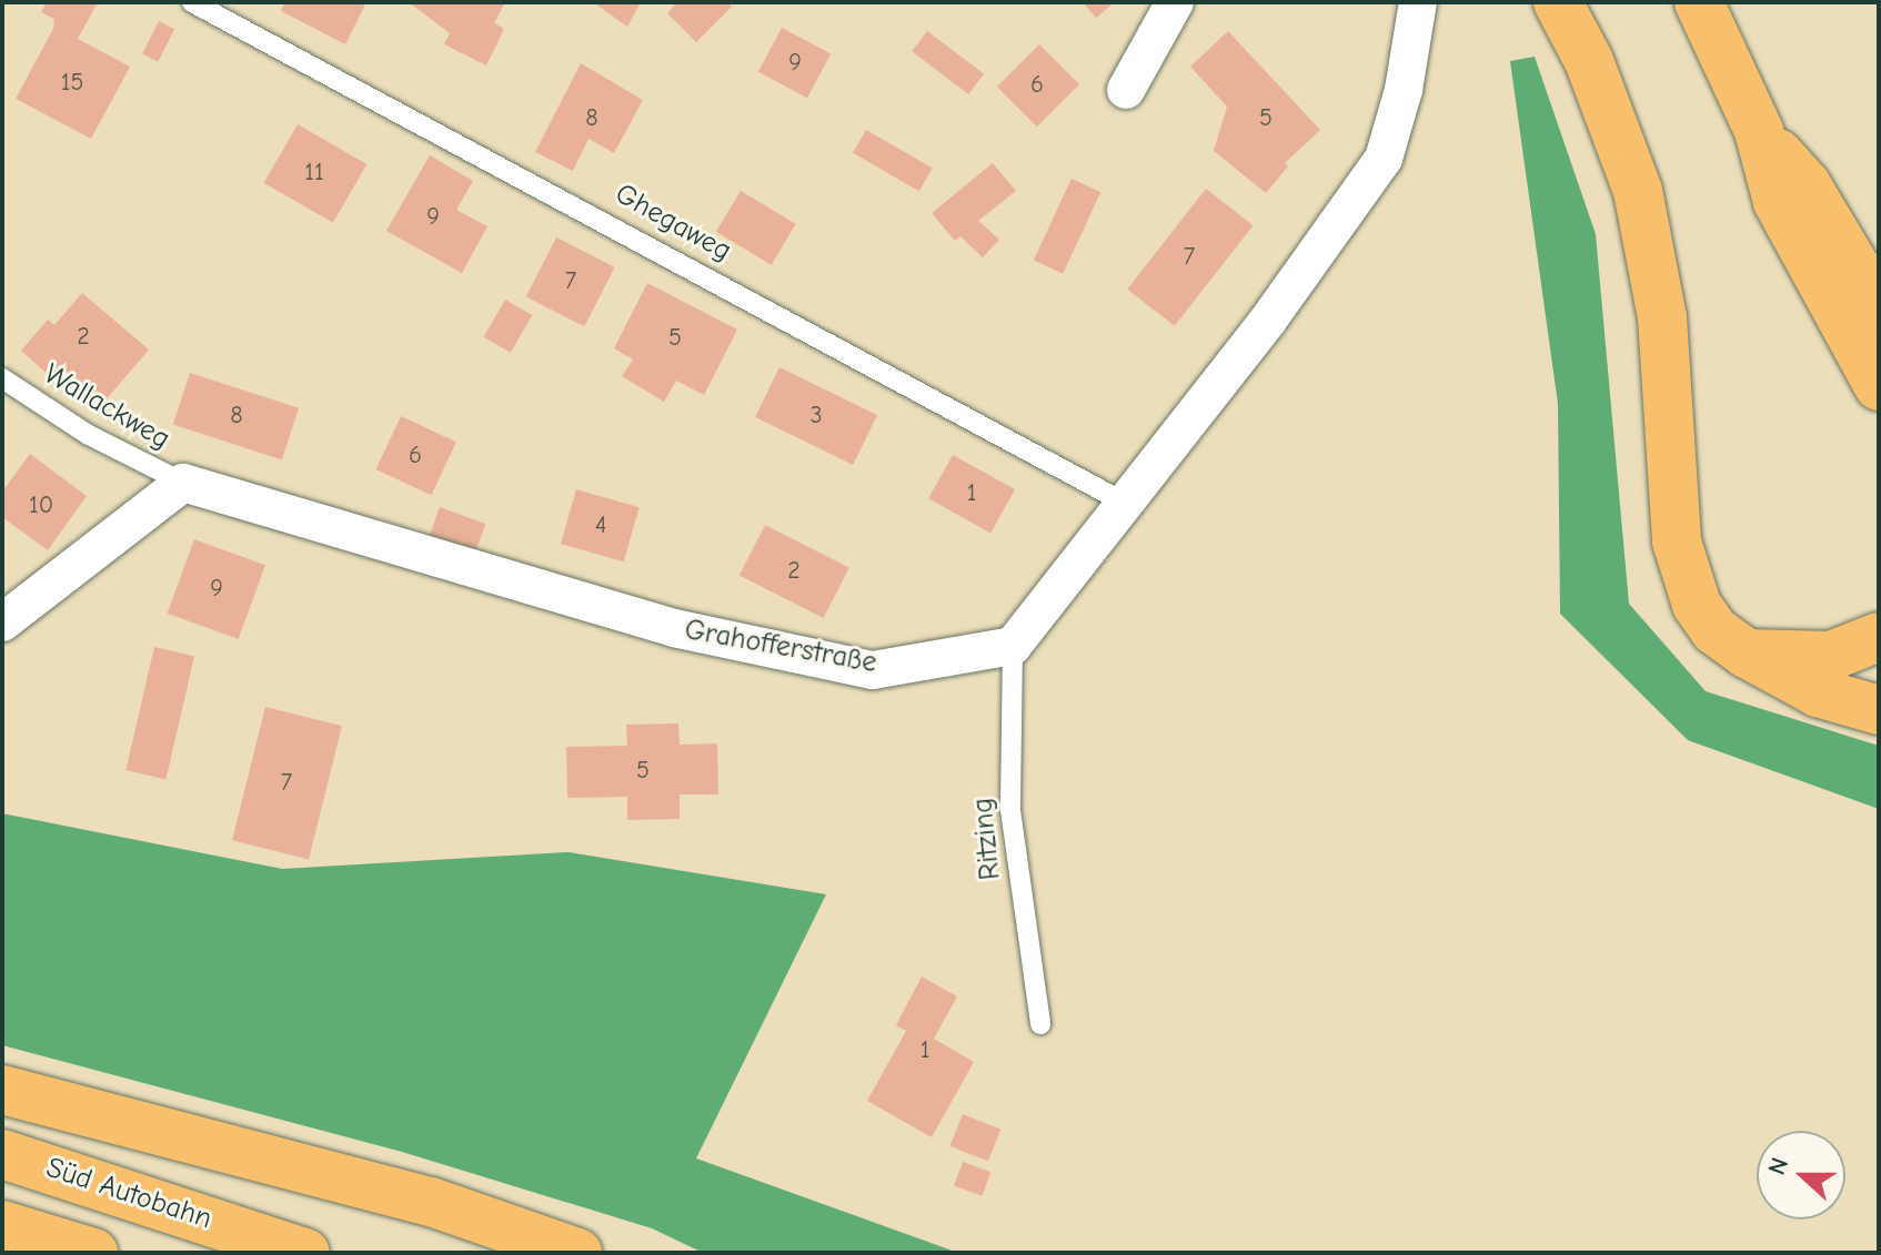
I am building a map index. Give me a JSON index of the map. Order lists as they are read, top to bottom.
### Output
{
  "streets": {
    "main road": ["Süd Autobahn"],
    "street": ["Grahofferstraße"],
    "lane": ["Ghegaweg", "Wallackweg", "Ritzing"]
  },
  "crossings": [
    ["Wallackweg", "Grahofferstraße"],
    ["Grahofferstraße", "Ritzing"]
  ],
  "house_numbers": [
    "9",
    "15",
    "6",
    "8",
    "5",
    "11",
    "9",
    "7",
    "7",
    "2",
    "5",
    "8",
    "3",
    "6",
    "1",
    "10",
    "4",
    "2",
    "9",
    "5",
    "7",
    "1"
  ],
  "north": "left"
}
